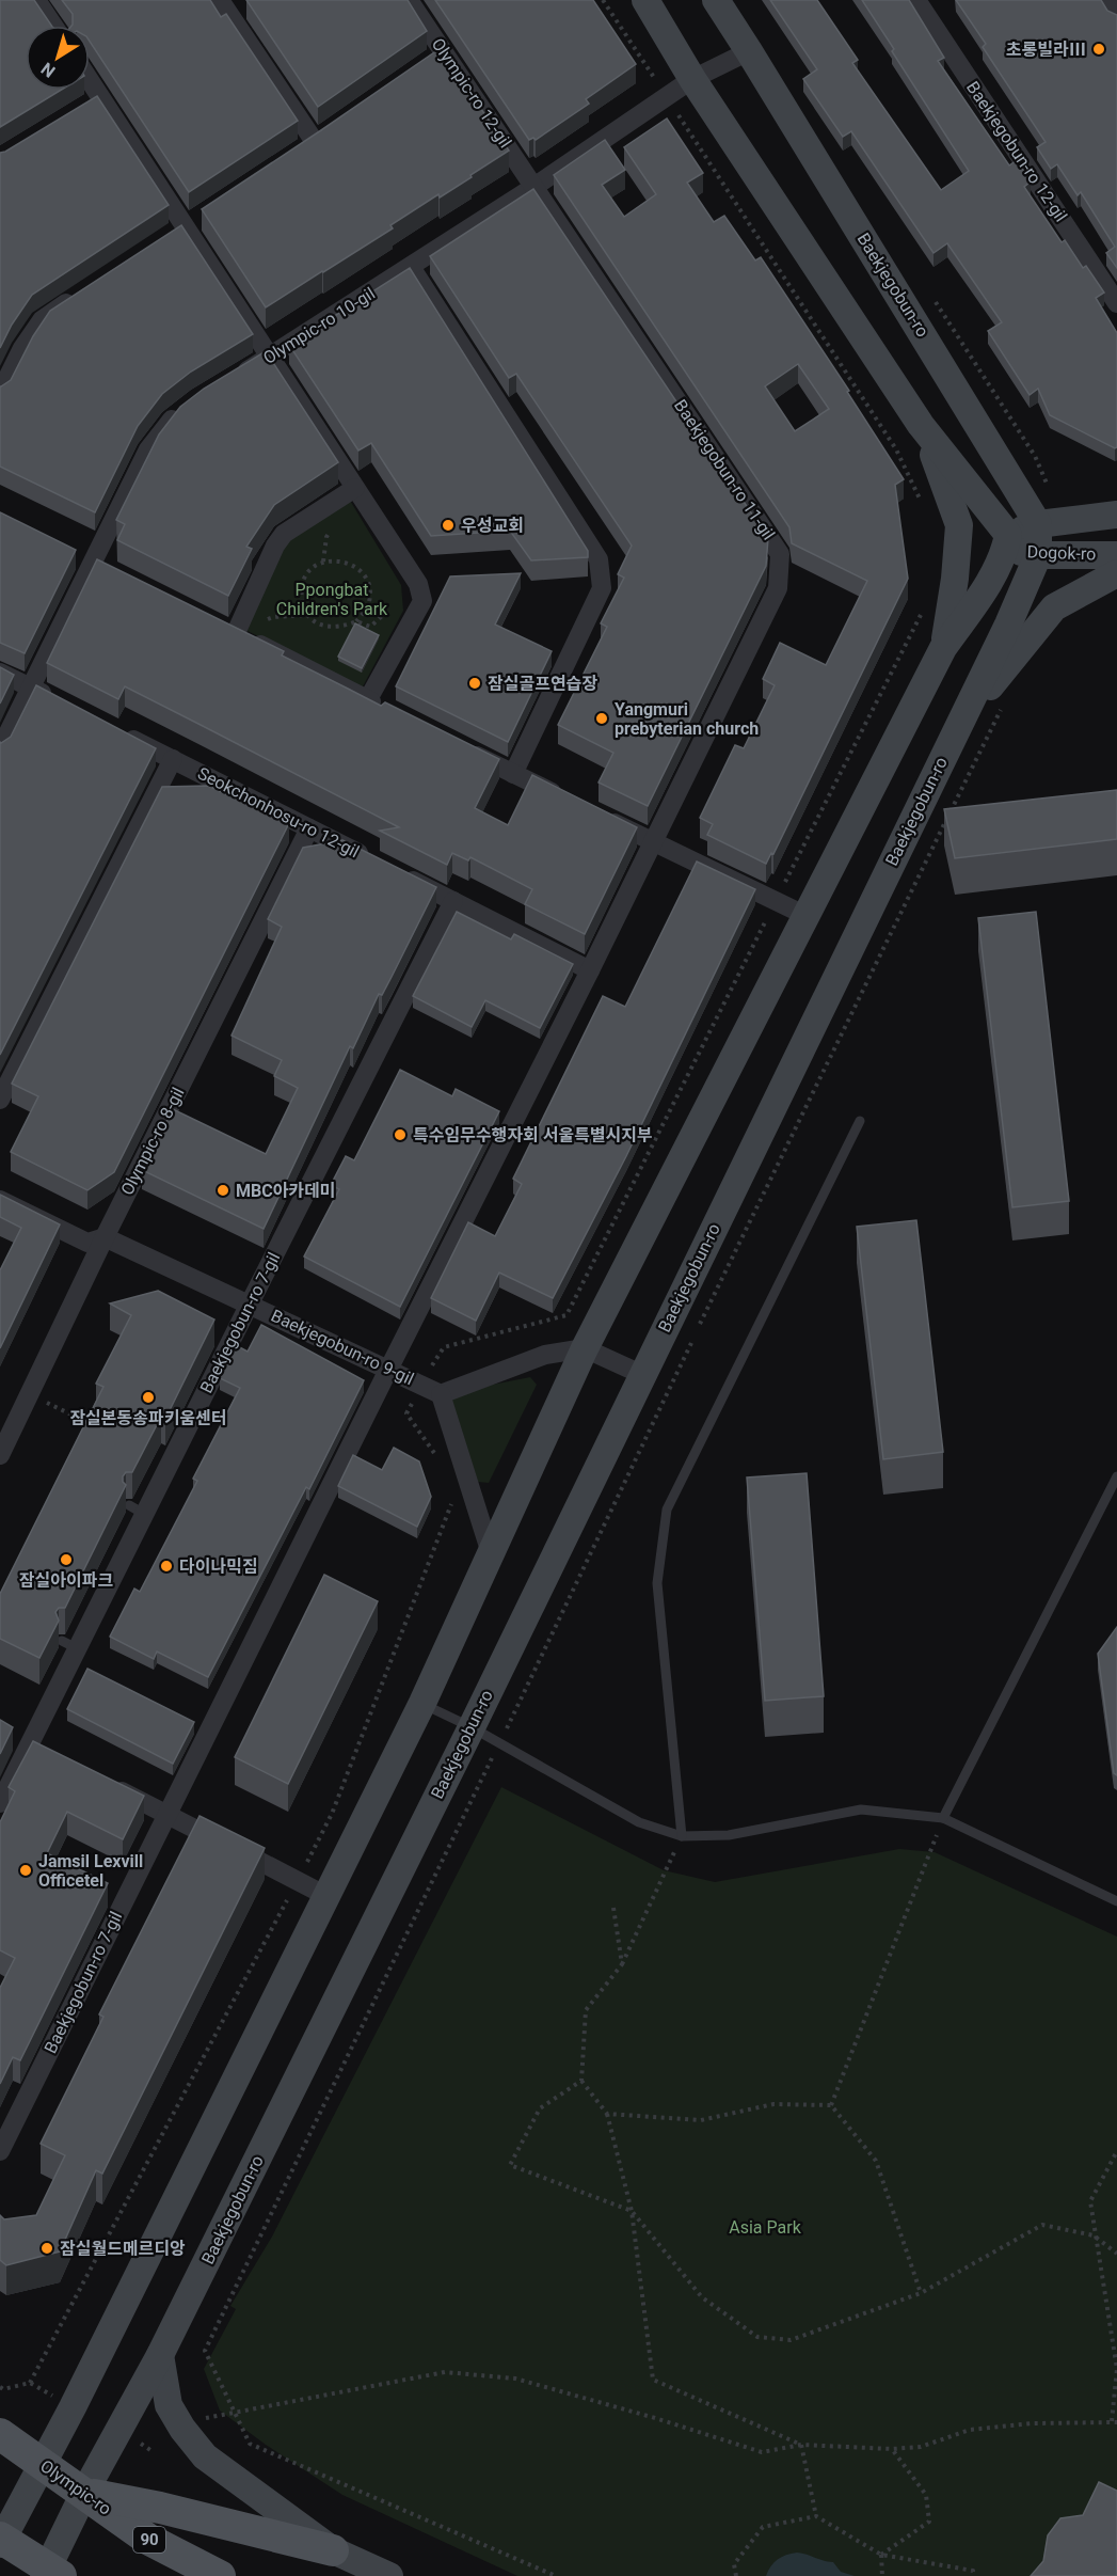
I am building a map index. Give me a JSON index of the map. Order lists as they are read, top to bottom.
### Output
{
  "streets": {
    "main road": [
      "Baekjegobun-ro",
      "Dogok-ro",
      "Olympic-ro",
      "90"
    ],
    "street": [
      "Olympic-ro 12-gil",
      "Baekjegobun-ro 12-gil",
      "Olympic-ro 10-gil",
      "Baekjegobun-ro 11-gil",
      "Seokchonhosu-ro 12-gil",
      "Olympic-ro 8-gil",
      "Baekjegobun-ro 7-gil",
      "Baekjegobun-ro 9-gil"
    ]
  },
  "crossings": [
    ["Olympic-ro 12-gil", "Olympic-ro 10-gil"],
    ["Olympic-ro 12-gil", "Baekjegobun-ro 11-gil"],
    ["Baekjegobun-ro", "Olympic-ro 10-gil"],
    ["Baekjegobun-ro", "Dogok-ro"],
    ["Baekjegobun-ro", "Olympic-ro"],
    ["Olympic-ro 10-gil", "Baekjegobun-ro 11-gil"],
    ["Baekjegobun-ro 11-gil", "Baekjegobun-ro 7-gil"],
    ["Seokchonhosu-ro 12-gil", "Olympic-ro 8-gil"],
    ["Olympic-ro 8-gil", "Baekjegobun-ro 9-gil"],
    ["Baekjegobun-ro 7-gil", "Baekjegobun-ro 9-gil"]
  ],
  "parks": ["Ppongbat Children's Park", "Asia Park"],
  "places": [
    "초롱빌라Ⅲ",
    "우성교회",
    "잠실골프연습장",
    "Yangmuri prebyterian church",
    "특수임무수행자회 서울특별시지부",
    "MBC아카데미",
    "잠실본동송파키움센터",
    "잠실아이파크",
    "다이나믹짐",
    "Jamsil Lexvill Officetel",
    "잠실월드메르디앙"
  ],
  "north": "bottom left"
}
